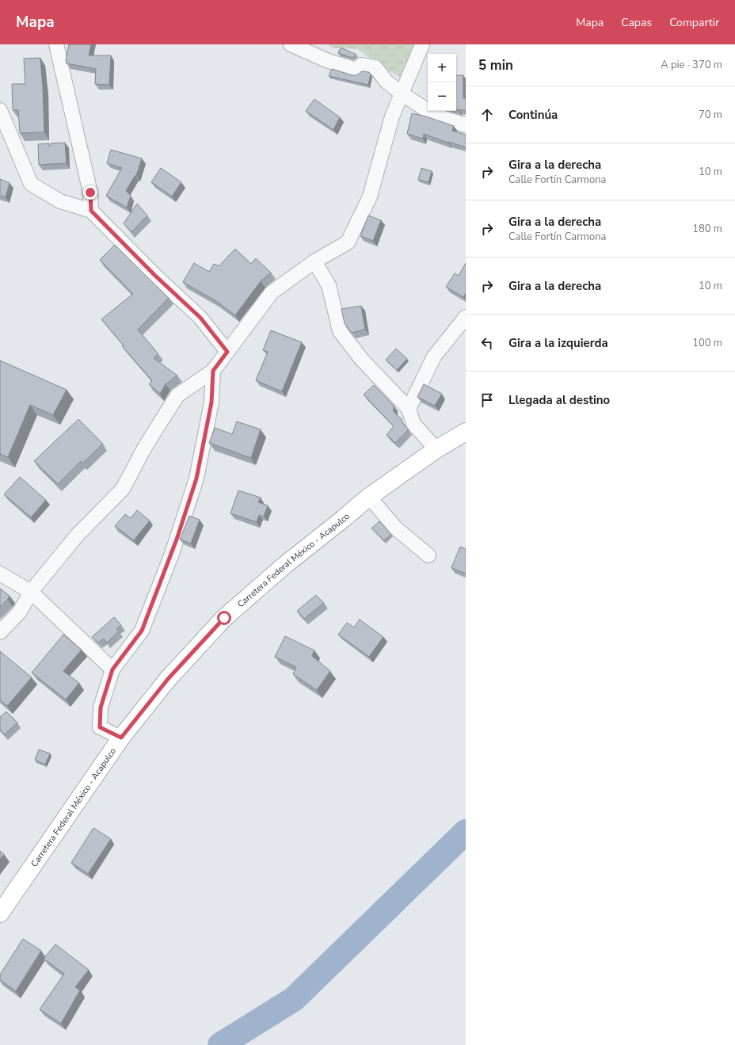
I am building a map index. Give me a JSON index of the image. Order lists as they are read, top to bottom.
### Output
{
  "streets": {
    "main road": ["Carretera Federal México - Acapulco"]
  },
  "page": {
    "header": "Mapa",
    "nav": ["Mapa", "Capas", "Compartir"],
    "heading": ["5 min", "A pie · 370 m"],
    "map_buttons": ["+", "−"],
    "list": [
      ["Continúa", "70 m"],
      ["Gira a la derecha", "Calle Fortín Carmona", "10 m"],
      ["Gira a la derecha", "Calle Fortín Carmona", "180 m"],
      ["Gira a la derecha", "10 m"],
      ["Gira a la izquierda", "100 m"],
      "Llegada al destino"
    ]
  }
}
